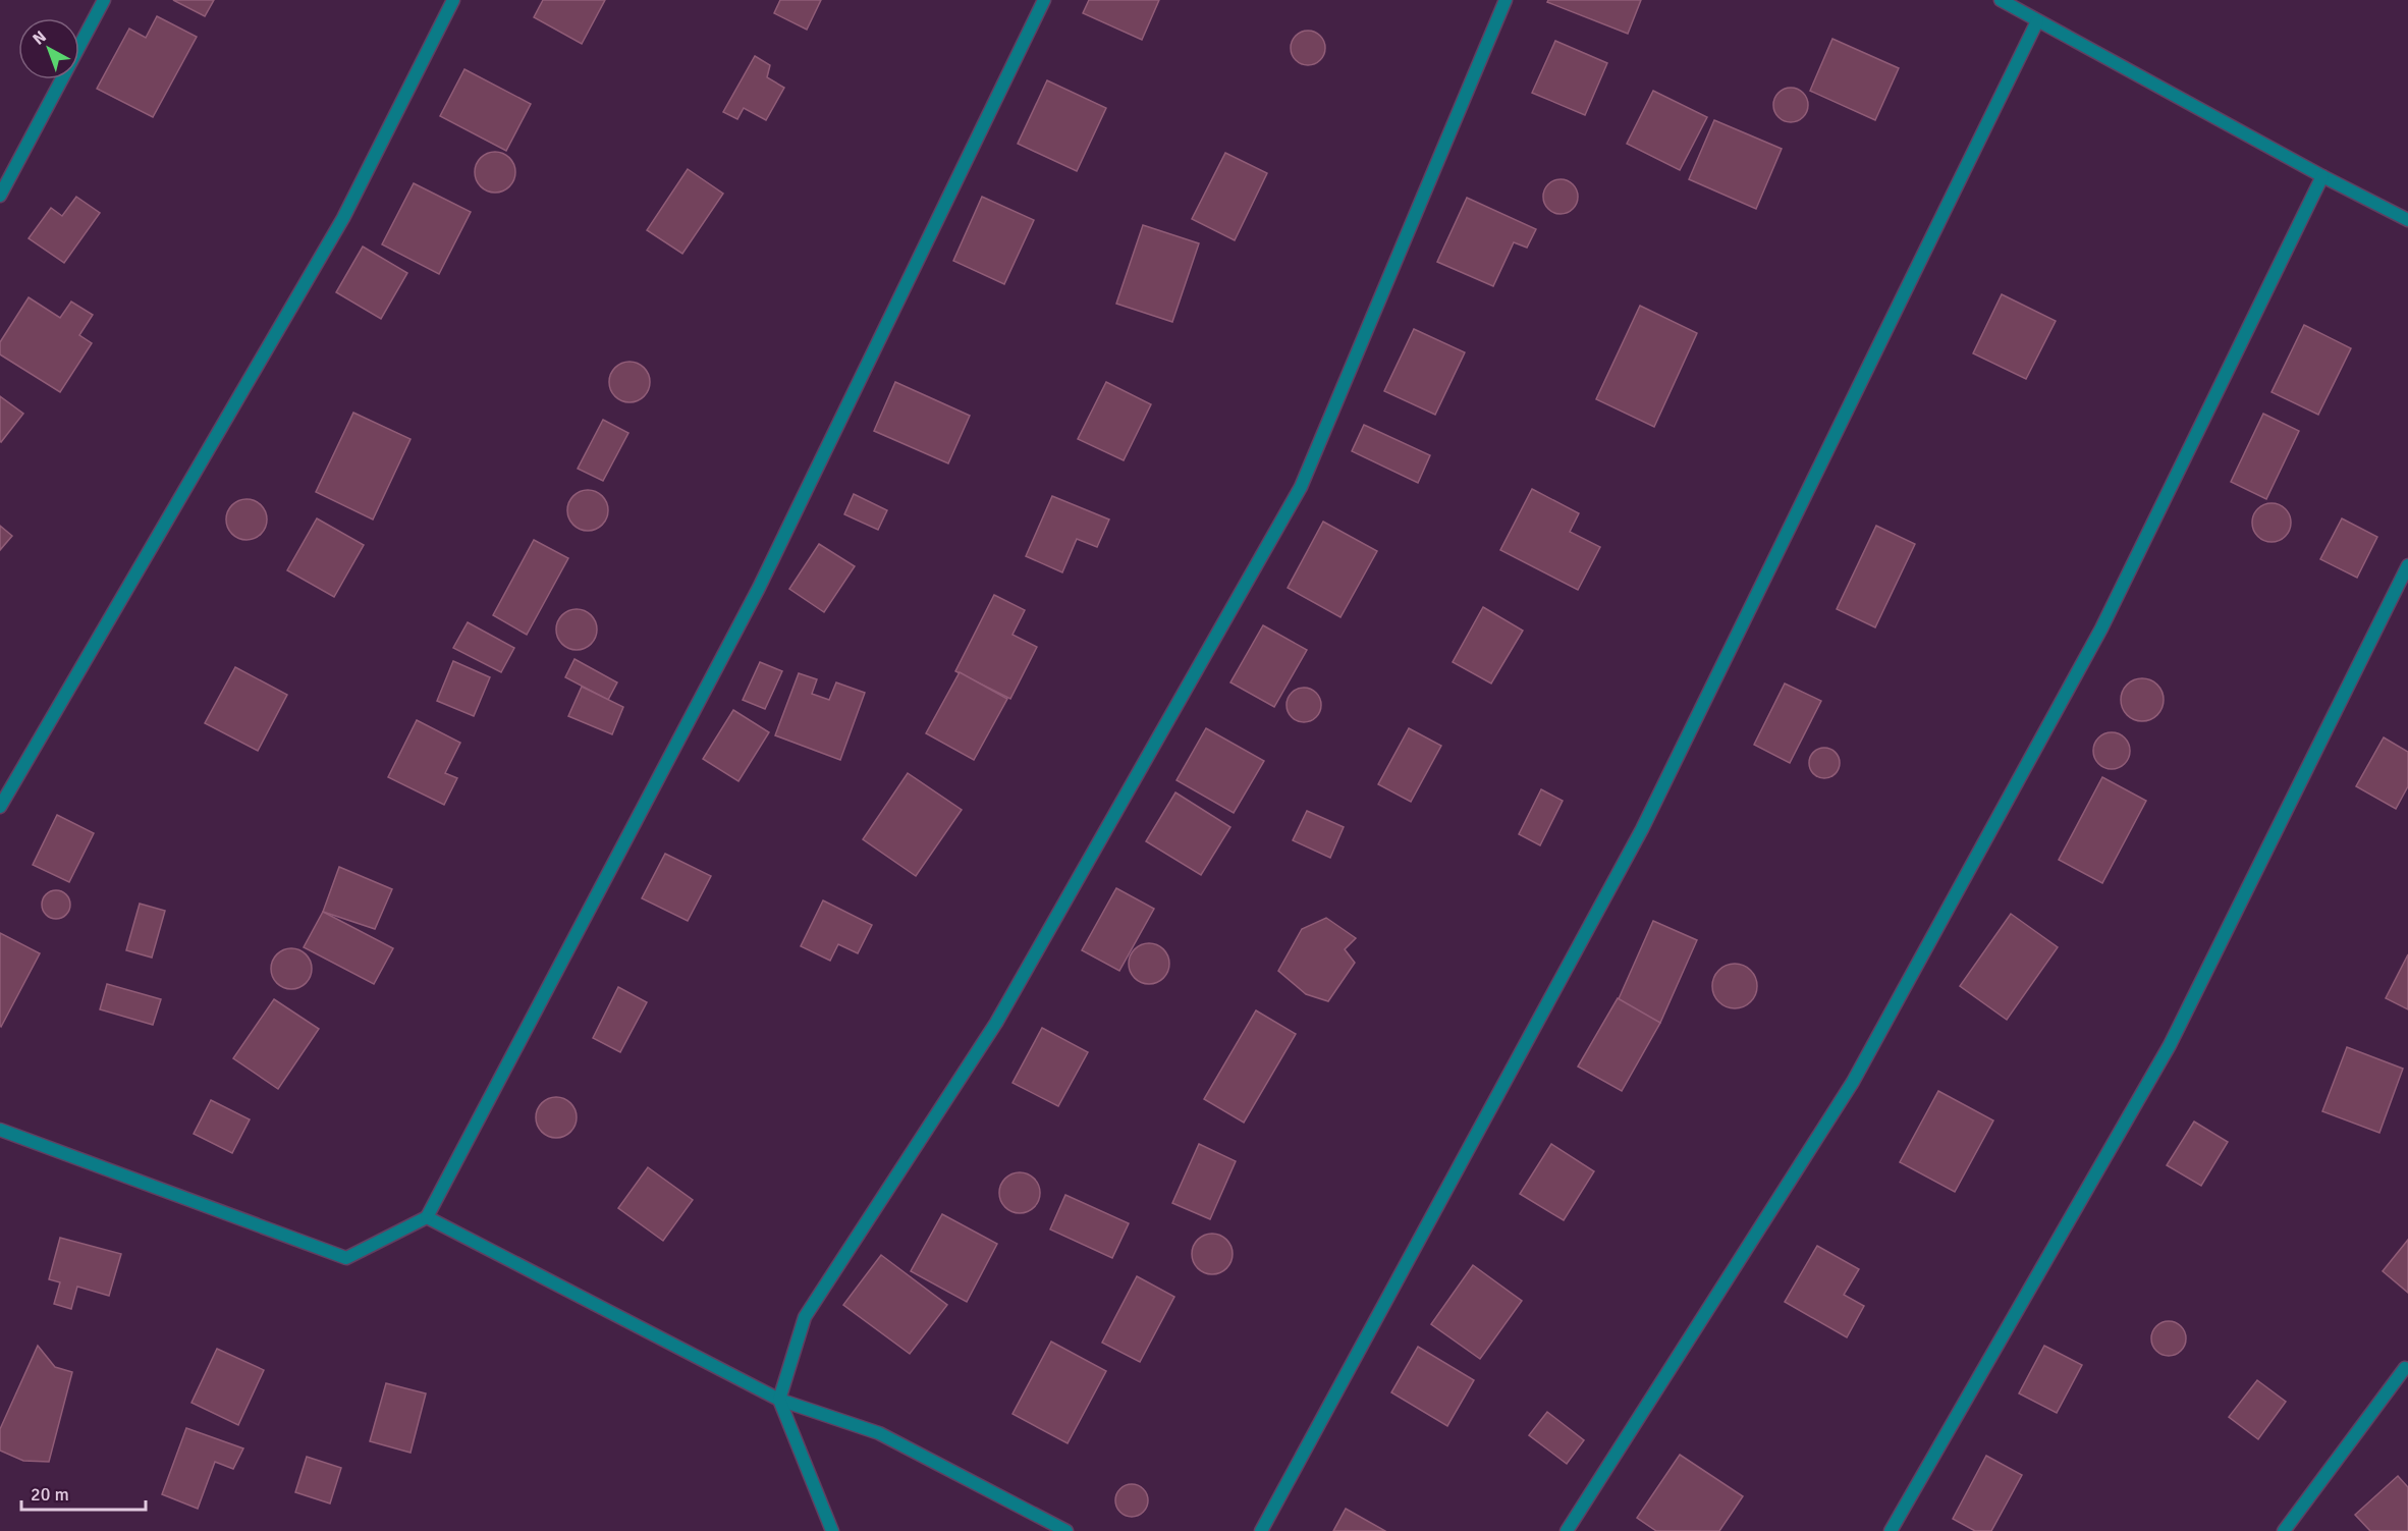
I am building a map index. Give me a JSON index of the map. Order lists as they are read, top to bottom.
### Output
{
  "scale_bar": "20 m",
  "north": "top left"
}
